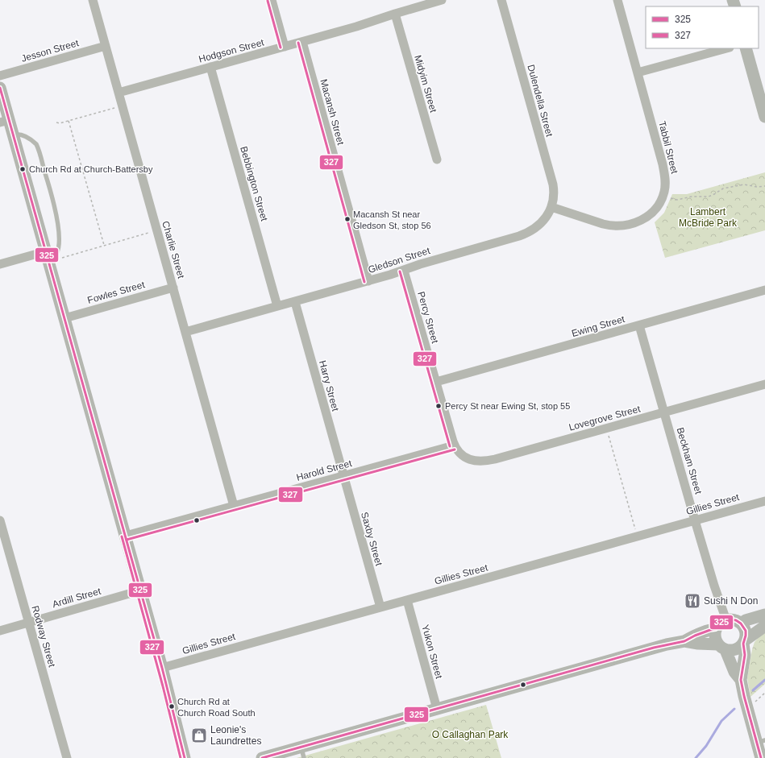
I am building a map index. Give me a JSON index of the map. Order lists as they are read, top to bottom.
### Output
{
  "streets": {
    "street": [
      "Jesson Street",
      "Hodgson Street",
      "Midyim Street",
      "Dulendella Street",
      "Macansh Street",
      "Tabbil Street",
      "Bebbington Street",
      "Charlie Street",
      "Gledson Street",
      "Fowles Street",
      "Percy Street",
      "Ewing Street",
      "Harry Street",
      "Lovegrove Street",
      "Beckham Street",
      "Harold Street",
      "Gillies Street",
      "Saxby Street",
      "Ardill Street",
      "Rodway Street",
      "Yukon Street"
    ]
  },
  "crossings": [
    ["Jesson Street", "Charlie Street"],
    ["Hodgson Street", "Midyim Street"],
    ["Hodgson Street", "Macansh Street"],
    ["Hodgson Street", "Bebbington Street"],
    ["Hodgson Street", "Charlie Street"],
    ["Dulendella Street", "Tabbil Street"],
    ["Dulendella Street", "Gledson Street"],
    ["Macansh Street", "Gledson Street"],
    ["Tabbil Street", "Gledson Street"],
    ["Bebbington Street", "Gledson Street"],
    ["Charlie Street", "Gledson Street"],
    ["Charlie Street", "Fowles Street"],
    ["Charlie Street", "Harold Street"],
    ["Gledson Street", "Percy Street"],
    ["Gledson Street", "Harry Street"],
    ["Percy Street", "Ewing Street"],
    ["Percy Street", "Lovegrove Street"],
    ["Percy Street", "Harold Street"],
    ["Ewing Street", "Beckham Street"],
    ["Harry Street", "Harold Street"],
    ["Harry Street", "Saxby Street"],
    ["Lovegrove Street", "Beckham Street"],
    ["Lovegrove Street", "Harold Street"],
    ["Beckham Street", "Gillies Street"],
    ["Harold Street", "Saxby Street"],
    ["Gillies Street", "Saxby Street"],
    ["Gillies Street", "Yukon Street"],
    ["Ardill Street", "Rodway Street"]
  ],
  "parks": ["Lambert McBride Park", "O Callaghan Park"],
  "places": {
    "other": [
      "Church Rd at Church-Battersby",
      "Macansh St near Gledson St, stop 56",
      "Percy St near Ewing St, stop 55",
      "Church Rd at Church Road South"
    ],
    "restaurant": ["Sushi N Don"],
    "shop": ["Leonie's Laundrettes"]
  },
  "lines": ["transit line 327", "transit line 325"],
  "legend": ["325", "327"]
}
